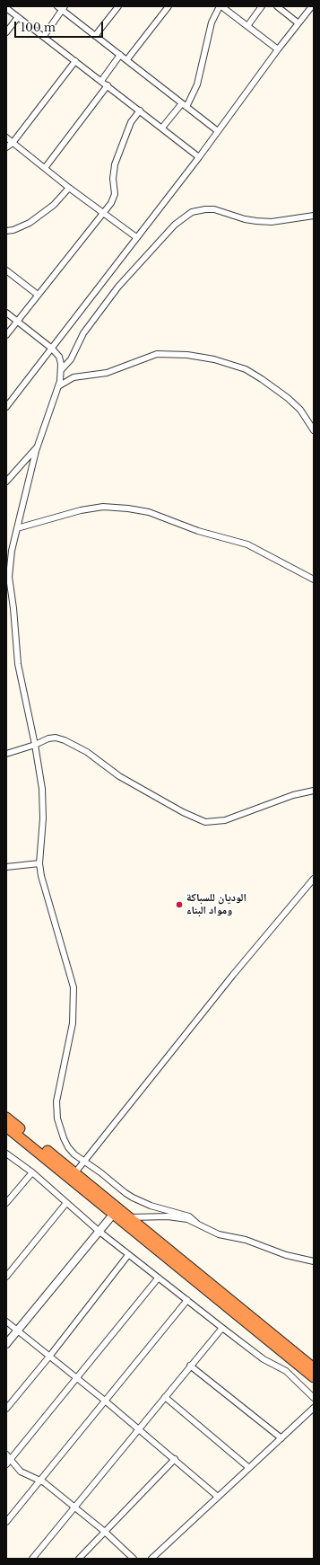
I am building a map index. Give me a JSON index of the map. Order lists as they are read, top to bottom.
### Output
{
  "places": ["الوديان للسباكة ومواد البناء"],
  "scale_bar": "100 m"
}
